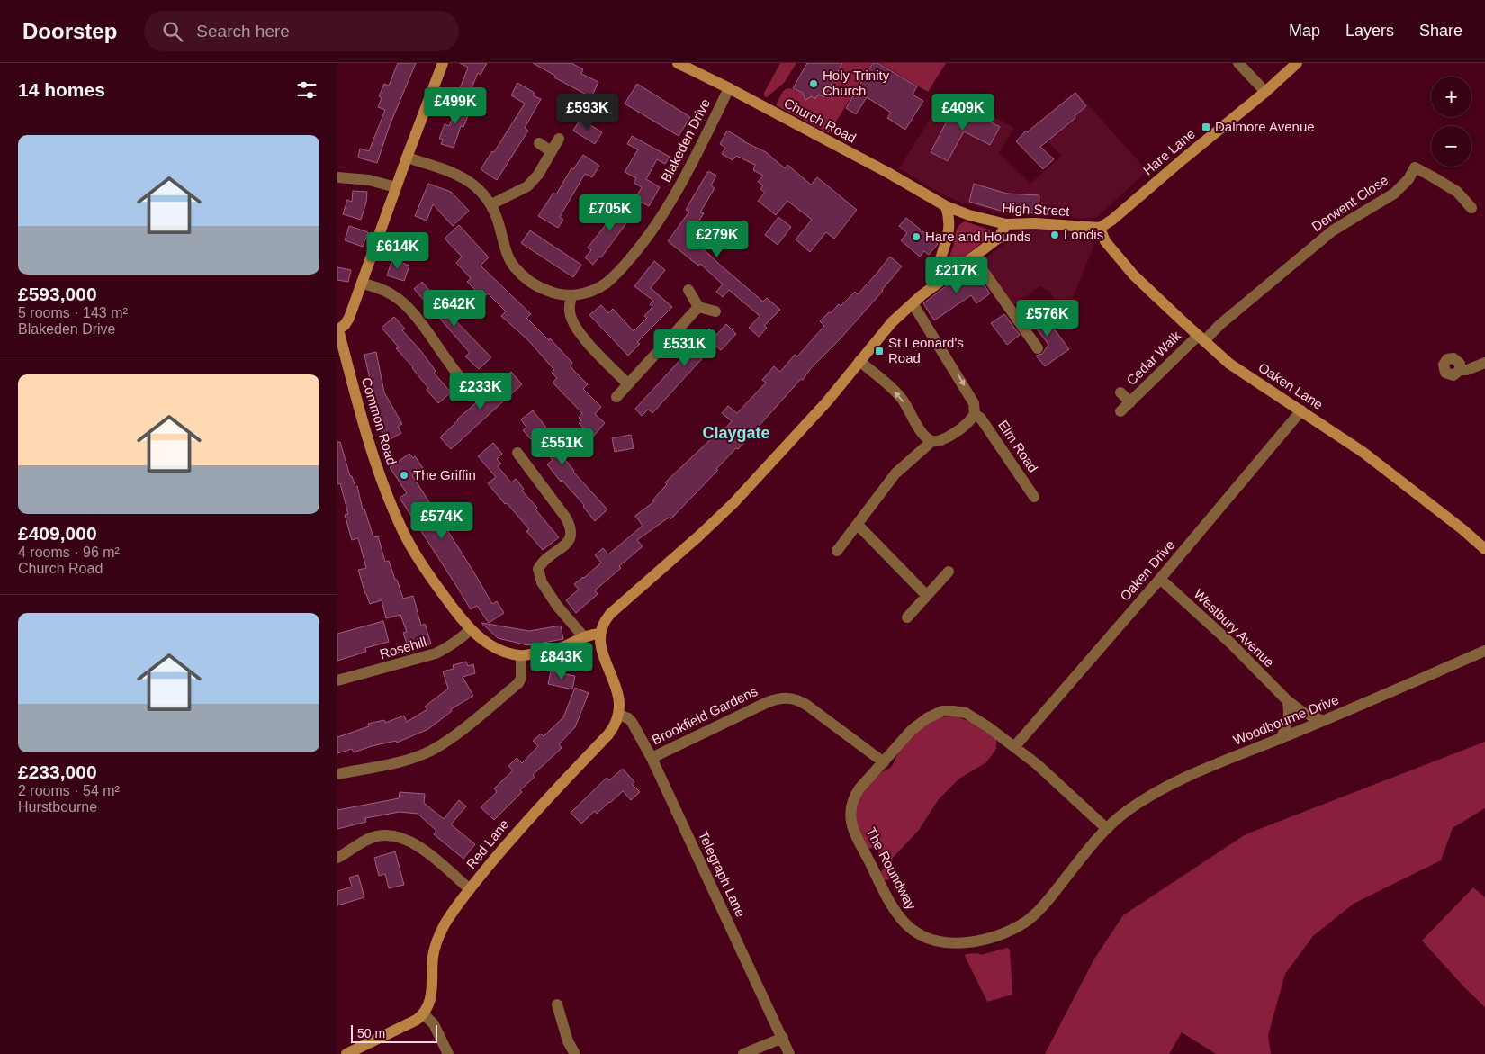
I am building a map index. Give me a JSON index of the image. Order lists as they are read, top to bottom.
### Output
{
  "streets": {
    "street": [
      "Church Road",
      "Blakeden Drive",
      "Hare Lane",
      "Derwent Close",
      "High Street",
      "Cedar Walk",
      "Oaken Lane",
      "Common Road",
      "Elm Road",
      "Oaken Drive",
      "Westbury Avenue",
      "Rosehill",
      "Brookfield Gardens",
      "Woodbourne Drive",
      "Red Lane",
      "The Roundway",
      "Telegraph Lane"
    ]
  },
  "crossings": [
    ["Church Road", "Blakeden Drive"],
    ["Church Road", "High Street"],
    ["Hare Lane", "High Street"],
    ["Hare Lane", "Oaken Lane"],
    ["Derwent Close", "Cedar Walk"],
    ["Derwent Close", "Oaken Lane"],
    ["High Street", "Oaken Lane"],
    ["Cedar Walk", "Oaken Lane"],
    ["Oaken Lane", "Oaken Drive"],
    ["Common Road", "Rosehill"],
    ["Common Road", "Red Lane"],
    ["Oaken Drive", "Westbury Avenue"],
    ["Oaken Drive", "The Roundway"],
    ["Westbury Avenue", "Woodbourne Drive"],
    ["Brookfield Gardens", "The Roundway"],
    ["Brookfield Gardens", "Telegraph Lane"],
    ["Woodbourne Drive", "The Roundway"],
    ["Red Lane", "Telegraph Lane"]
  ],
  "districts": ["Claygate"],
  "places": {
    "other": [
      "Holy Trinity Church",
      "Londis",
      "Hare and Hounds",
      "The Griffin"
    ],
    "transit": ["Dalmore Avenue", "St Leonard's Road"]
  },
  "scale_bar": "50 m",
  "page": {
    "header": "Doorstep",
    "search": "Search here",
    "nav": ["Map", "Layers", "Share"],
    "heading": "14 homes",
    "map_buttons": ["+", "−"],
    "price": [
      "£499K",
      "£593K",
      "£409K",
      "£705K",
      "£279K",
      "£614K",
      "£217K",
      "£642K",
      "£576K",
      "£531K",
      "£233K",
      "£551K",
      "£574K",
      "£843K"
    ],
    "list": [
      {
        "name": "£593,000",
        "note": "5 rooms · 143 m² · Blakeden Drive"
      },
      {
        "name": "£409,000",
        "note": "4 rooms · 96 m² · Church Road"
      },
      {
        "name": "£233,000",
        "note": "2 rooms · 54 m² · Hurstbourne"
      }
    ],
    "scale": "50 m"
  }
}
